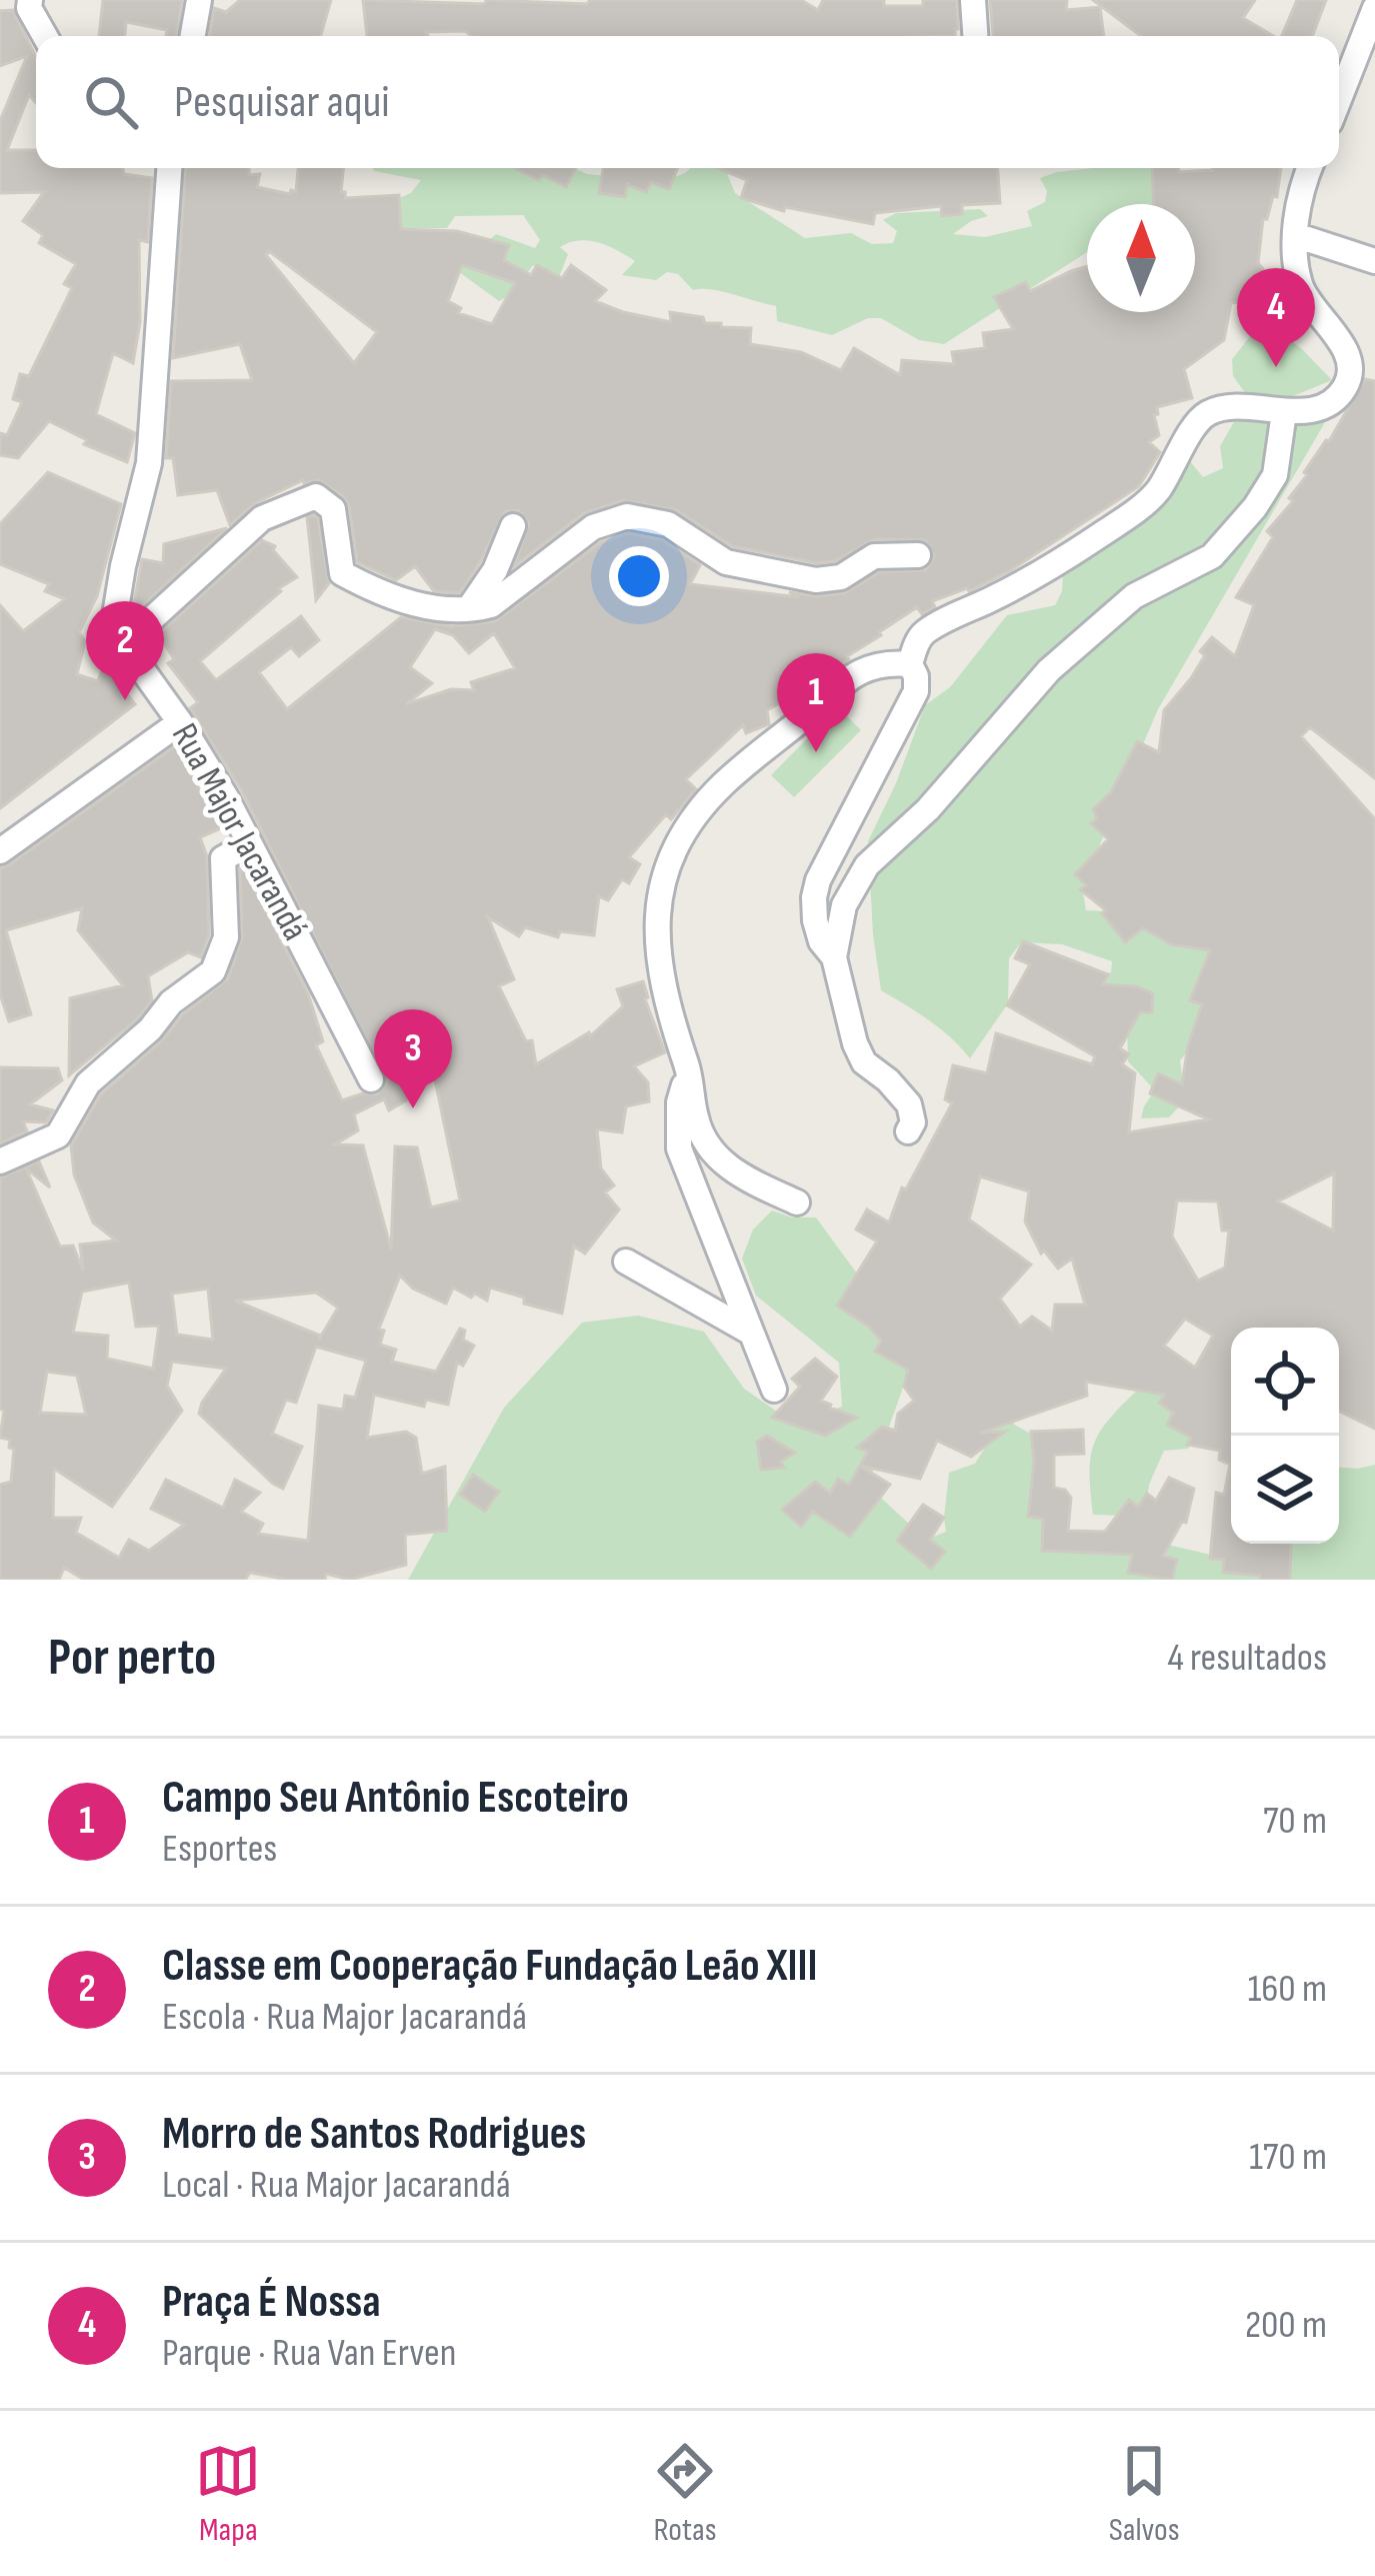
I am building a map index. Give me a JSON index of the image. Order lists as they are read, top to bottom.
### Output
{
  "streets": {
    "street": ["Rua Major Jacarandá"]
  },
  "north": "top",
  "page": {
    "search": "Pesquisar aqui",
    "pins": [
      "4",
      "2",
      "1",
      "3"
    ],
    "heading": ["Por perto", "4 resultados"],
    "list": [
      {
        "mark": "1",
        "name": "Campo Seu Antônio Escoteiro",
        "note": "Esportes",
        "value": "70 m"
      },
      {
        "mark": "2",
        "name": "Classe em Cooperação Fundação Leão XIII",
        "note": "Escola · Rua Major Jacarandá",
        "value": "160 m"
      },
      {
        "mark": "3",
        "name": "Morro de Santos Rodrigues",
        "note": "Local · Rua Major Jacarandá",
        "value": "170 m"
      },
      {
        "mark": "4",
        "name": "Praça É Nossa",
        "note": "Parque · Rua Van Erven",
        "value": "200 m"
      }
    ],
    "nav": ["Mapa", "Rotas", "Salvos"]
  }
}
